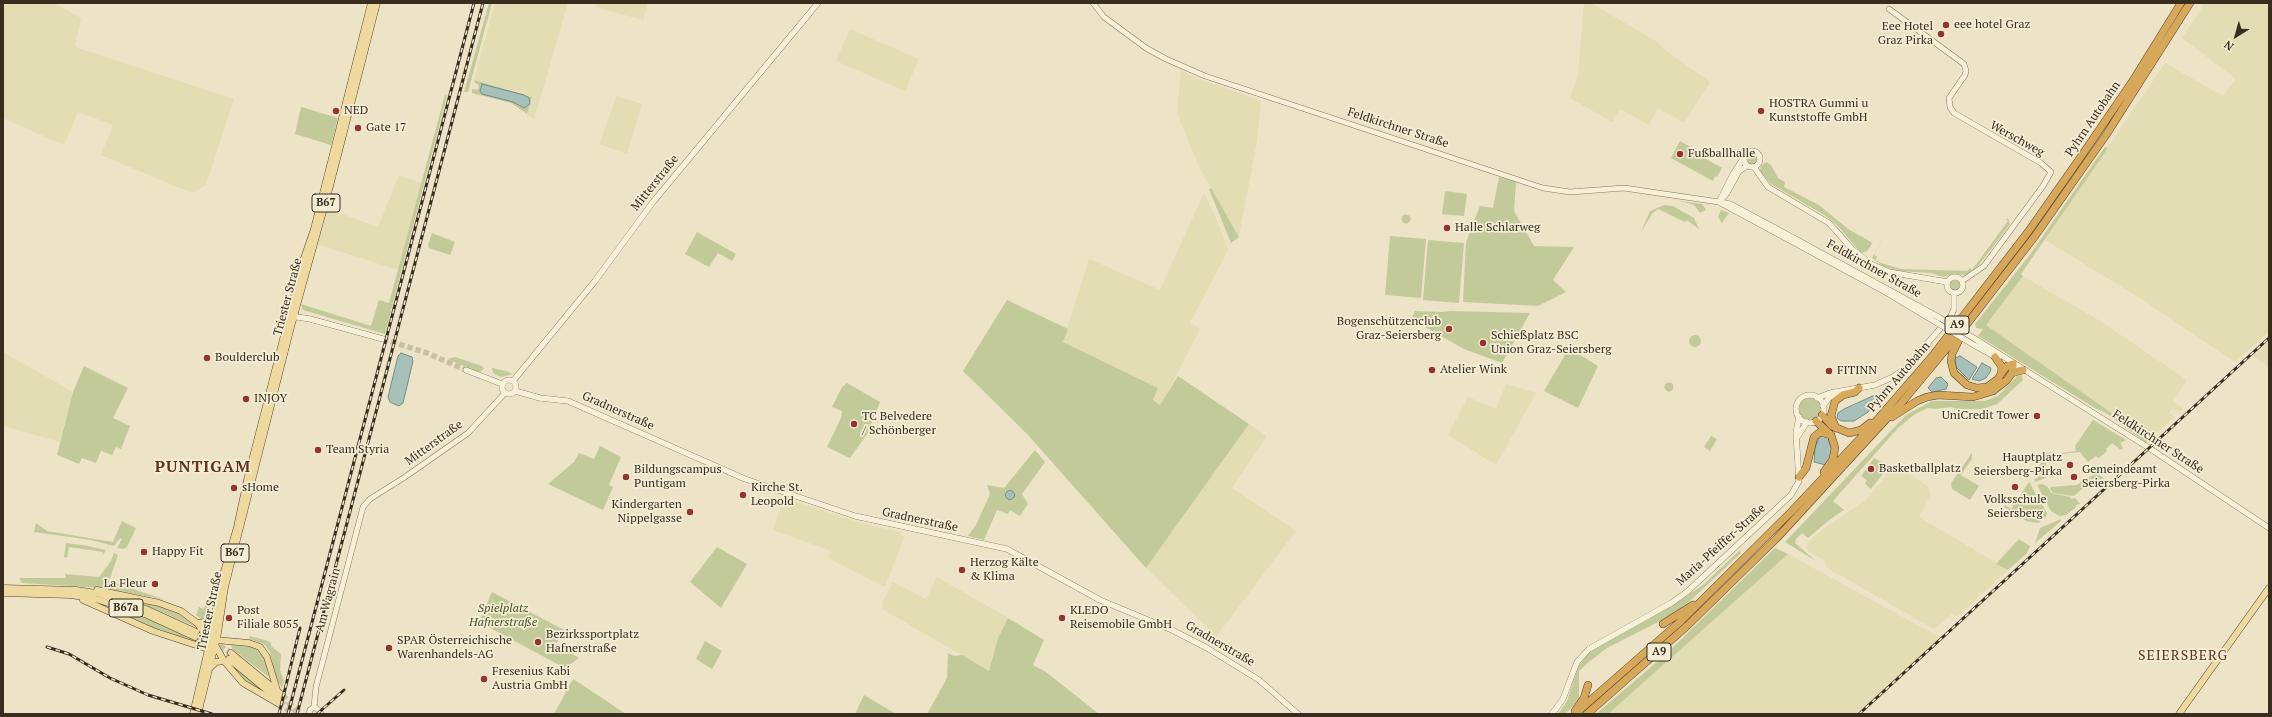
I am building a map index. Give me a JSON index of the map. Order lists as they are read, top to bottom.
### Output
{
  "streets": {
    "highway": ["Pyhrn Autobahn", "A9"],
    "main road": [
      "Feldkirchner Straße",
      "Mitterstraße",
      "B67",
      "Triester Straße",
      "Gradnerstraße",
      "Maria-Pfeiffer-Straße",
      "B67a"
    ],
    "street": ["Werschweg", "Am Wagrain"]
  },
  "crossings": [
    ["Mitterstraße", "Gradnerstraße"],
    ["Mitterstraße", "Am Wagrain"]
  ],
  "districts": ["PUNTIGAM", "SEIERSBERG"],
  "parks": ["Spielplatz Hafnerstraße"],
  "places": [
    "eee hotel Graz",
    "Eee Hotel Graz Pirka",
    "NED",
    "HOSTRA Gummi u Kunststoffe GmbH",
    "Gate 17",
    "Fußballhalle",
    "Halle Schlarweg",
    "Bogenschützenclub Graz-Seiersberg",
    "Schießplatz BSC Union Graz-Seiersberg",
    "Boulderclub",
    "Atelier Wink",
    "FITINN",
    "INJOY",
    "UniCredit Tower",
    "TC Belvedere / Schönberger",
    "Team Styria",
    "Hauptplatz Seiersberg-Pirka",
    "Basketballplatz",
    "Bildungscampus Puntigam",
    "Gemeindeamt Seiersberg-Pirka",
    "Volksschule Seiersberg",
    "sHome",
    "Kirche St. Leopold",
    "Kindergarten Nippelgasse",
    "Happy Fit",
    "Herzog Kälte & Klima",
    "La Fleur",
    "Post Filiale 8055",
    "KLEDO Reisemobile GmbH",
    "Bezirkssportplatz Hafnerstraße",
    "SPAR Österreichische Warenhandels-AG",
    "Fresenius Kabi Austria GmbH"
  ],
  "north": "bottom left"
}
